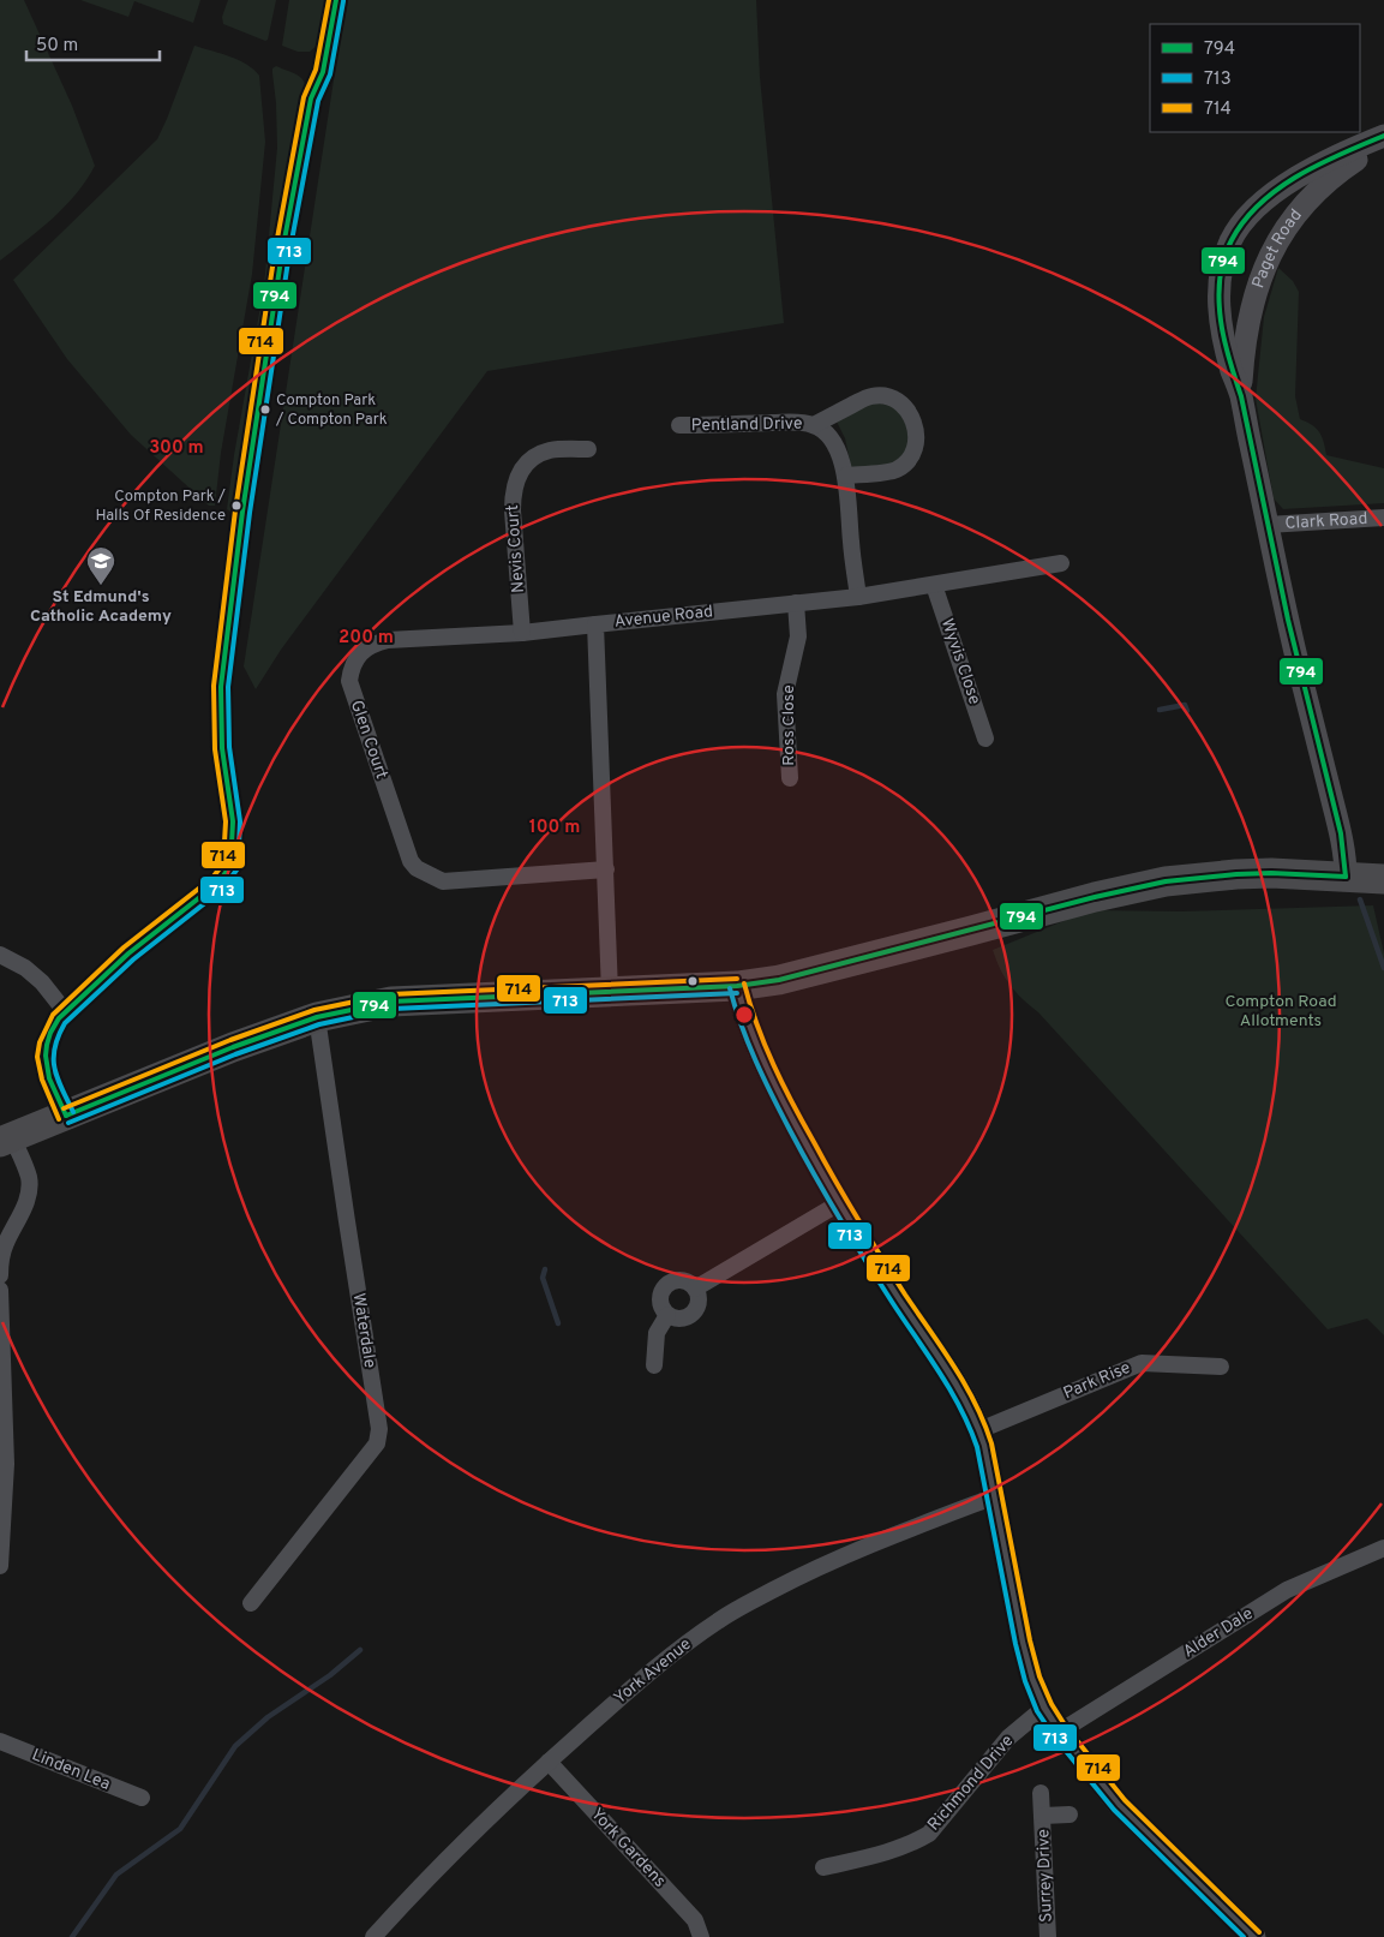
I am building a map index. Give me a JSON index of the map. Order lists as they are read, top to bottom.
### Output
{
  "streets": {
    "street": [
      "Paget Road",
      "Pentland Drive",
      "Clark Road",
      "Nevis Court",
      "Avenue Road",
      "Wyvis Close",
      "Ross Close",
      "Glen Court",
      "Waterdale",
      "Park Rise",
      "Alder Dale",
      "York Avenue",
      "Linden Lea",
      "Richmond Drive",
      "York Gardens",
      "Surrey Drive"
    ]
  },
  "crossings": [
    ["Paget Road", "Clark Road"],
    ["Pentland Drive", "Avenue Road"],
    ["Nevis Court", "Glen Court"],
    ["Avenue Road", "Wyvis Close"],
    ["Avenue Road", "Ross Close"],
    ["Avenue Road", "Glen Court"],
    ["York Avenue", "York Gardens"]
  ],
  "parks": ["Compton Road Allotments"],
  "places": {
    "other": ["Compton Park / Compton Park", "Compton Park / Halls Of Residence"],
    "school or university": ["St Edmund's Catholic Academy"]
  },
  "lines": ["transit line 794", "transit line 714", "transit line 713"],
  "legend": ["794", "713", "714"],
  "scale_bar": "50 m",
  "rings": ["300 m", "200 m", "100 m"]
}
